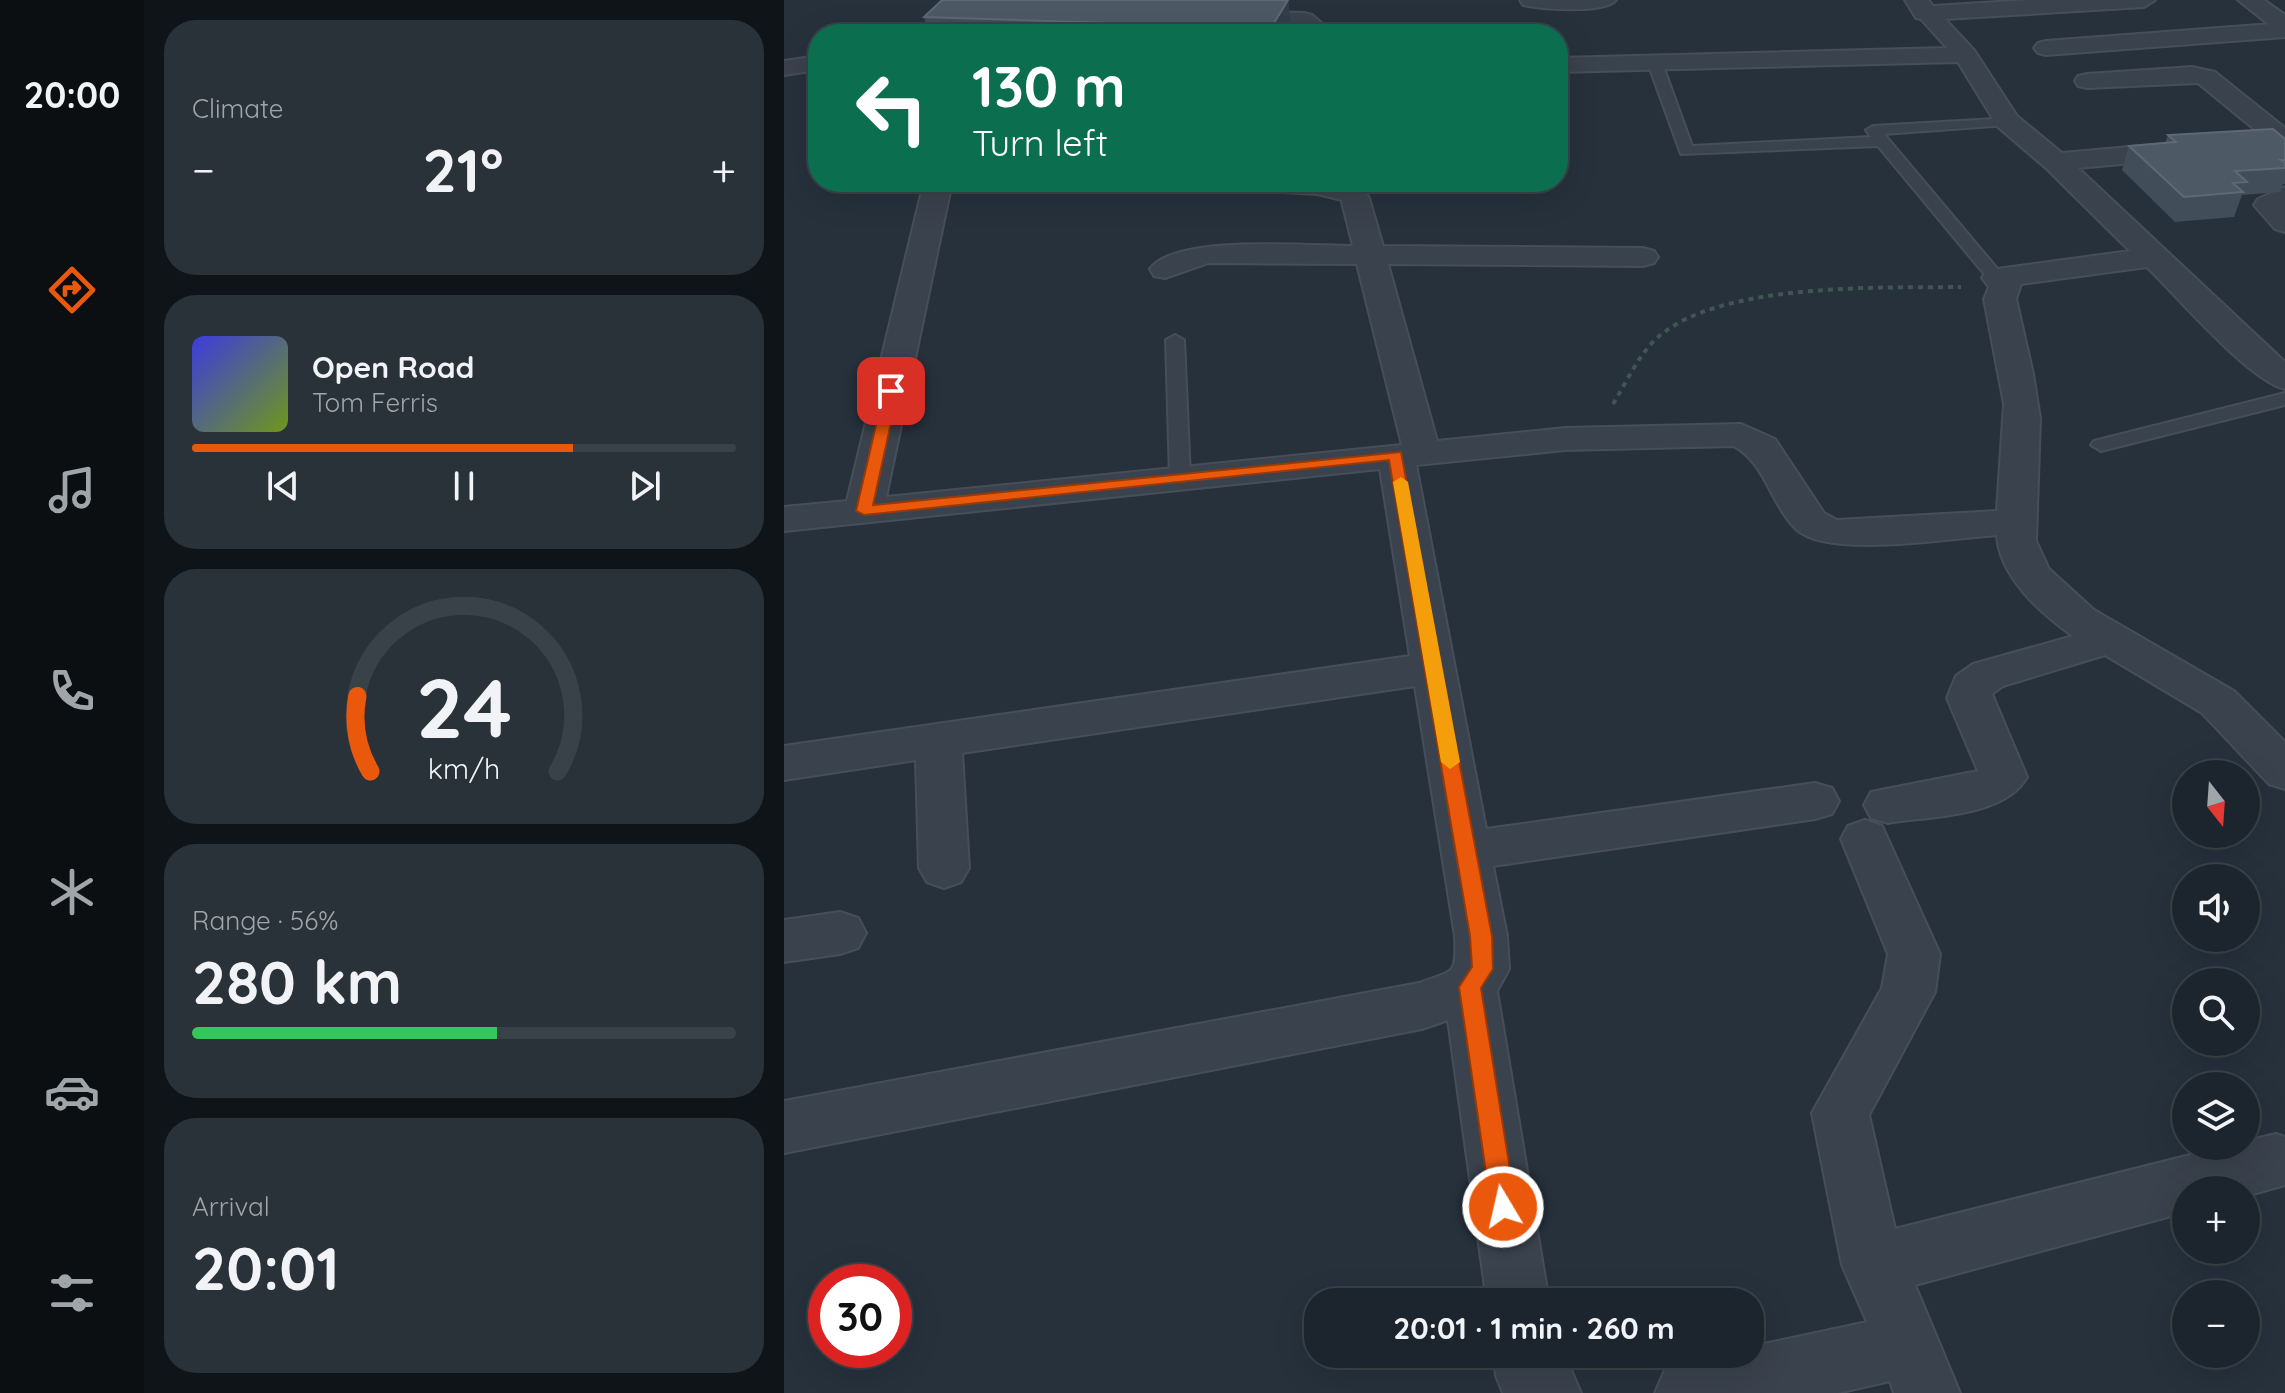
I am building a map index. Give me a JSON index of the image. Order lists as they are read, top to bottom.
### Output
{
  "north": "bottom",
  "page": {
    "tabs": "20:00",
    "tile": [
      "Climate",
      ["Range · 56%", "280 km"],
      ["Arrival", "20:01"]
    ],
    "turn": ["130 m", "Turn left"],
    "heat": ["−", "21°", "+"],
    "song": ["Open Road", "Tom Ferris"],
    "map_buttons": ["+", "−"],
    "limit": "30",
    "trip": "20:01 · 1 min · 260 m",
    "gauge": ["24", "km/h"]
  }
}
